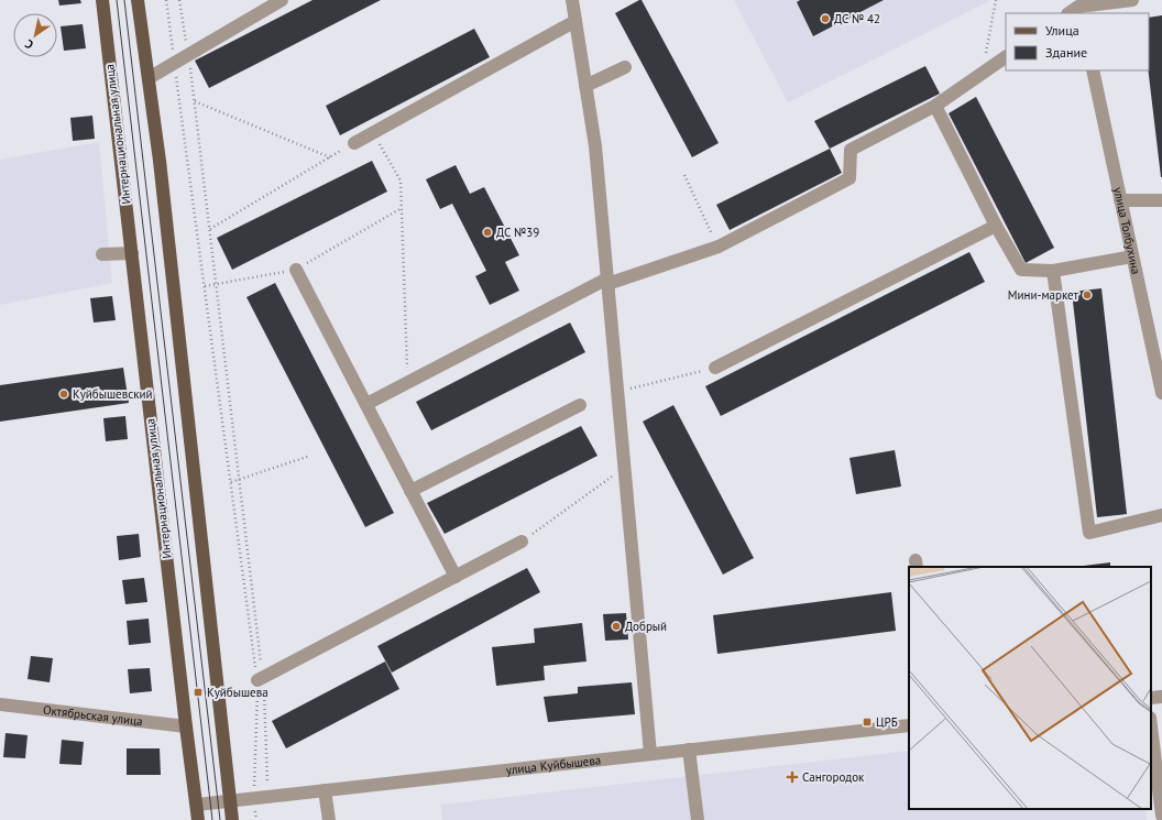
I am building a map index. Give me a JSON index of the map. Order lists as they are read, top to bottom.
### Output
{
  "streets": {
    "main road": ["Интернациональная улица"],
    "street": ["улица Толбухина", "Октябрьская улица", "улица Куйбышева"]
  },
  "crossings": [
    ["Интернациональная улица", "Октябрьская улица"],
    ["Интернациональная улица", "улица Куйбышева"]
  ],
  "places": {
    "other": [
      "ДС № 42",
      "ДС №39",
      "Мини-маркет",
      "Куйбышевский",
      "Добрый"
    ],
    "transit": ["Куйбышева", "ЦРБ"],
    "health": ["Сангородок"]
  },
  "legend": ["Улица", "Здание"],
  "north": "bottom left"
}
